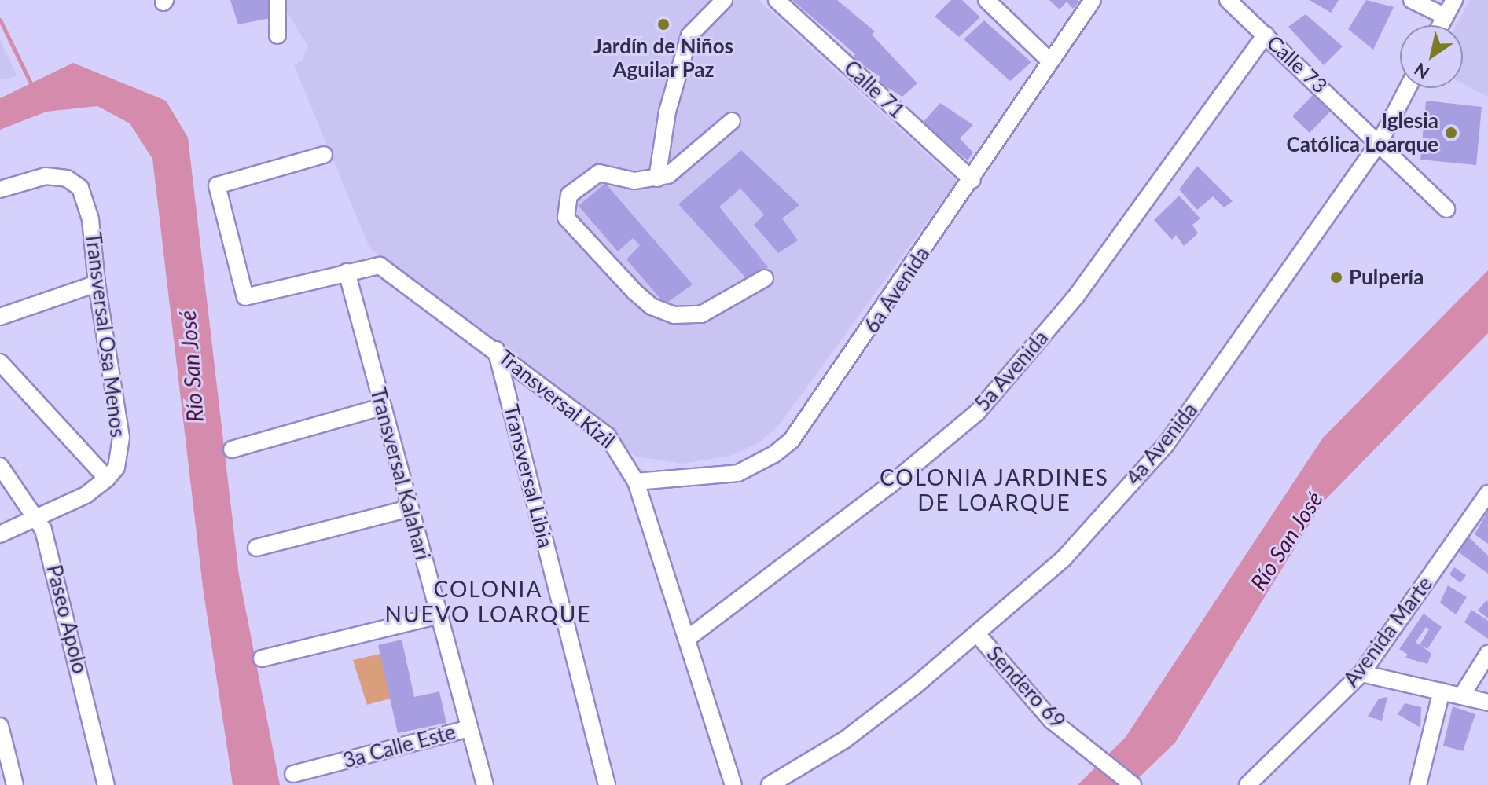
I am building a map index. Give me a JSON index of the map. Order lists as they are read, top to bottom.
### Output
{
  "streets": {
    "street": [
      "Calle 73",
      "Calle 71",
      "6a Avenida",
      "Transversal Osa Menos",
      "5a Avenida",
      "Transversal Kizil",
      "4a Avenida",
      "Transversal Kalahari",
      "Transversal Libia",
      "Paseo Apolo",
      "Avenida Marte",
      "Sendero 69",
      "3a Calle Este"
    ]
  },
  "crossings": [
    ["Calle 73", "5a Avenida"],
    ["Calle 73", "4a Avenida"],
    ["Calle 71", "6a Avenida"],
    ["6a Avenida", "Transversal Kizil"],
    ["5a Avenida", "Transversal Kizil"],
    ["Transversal Kizil", "Transversal Kalahari"],
    ["Transversal Kizil", "Transversal Libia"],
    ["4a Avenida", "Sendero 69"],
    ["Transversal Kalahari", "3a Calle Este"]
  ],
  "districts": ["COLONIA JARDINES DE LOARQUE", "COLONIA NUEVO LOARQUE"],
  "water": ["Río San José"],
  "places": ["Jardín de Niños Aguilar Paz", "Iglesia Católica Loarque", "Pulpería"],
  "north": "bottom left"
}
